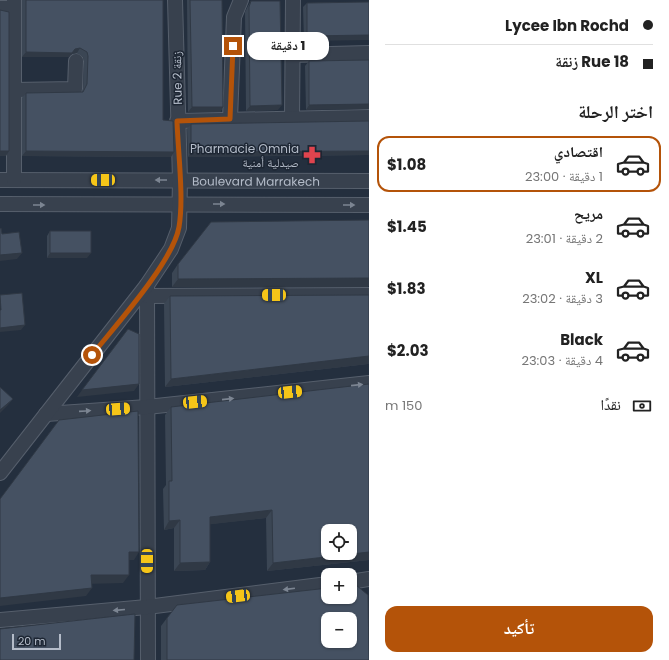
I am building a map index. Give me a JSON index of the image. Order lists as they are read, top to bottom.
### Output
{
  "streets": {
    "street": ["Rue 2 زنقة", "Boulevard Marrakech"]
  },
  "crossings": [
    ["Rue 2 زنقة", "Boulevard Marrakech"]
  ],
  "places": {
    "pharmacy": ["Pharmacie Omnia صيدلية أمنية"]
  },
  "scale_bar": "20 m",
  "page": {
    "banner": ["Lycee Ibn Rochd", "Rue 18 زنقة"],
    "bubble": "1 دقيقة",
    "heading": "اختر الرحلة",
    "list": [
      {
        "name": "اقتصادي",
        "note": "1 دقيقة · 23:00",
        "value": "$1.08"
      },
      {
        "name": "مريح",
        "note": "2 دقيقة · 23:01",
        "value": "$1.45"
      },
      {
        "name": "XL",
        "note": "3 دقيقة · 23:02",
        "value": "$1.83"
      },
      {
        "name": "Black",
        "note": "4 دقيقة · 23:03",
        "value": "$2.03"
      }
    ],
    "pay": ["نقدًا", "150 m"],
    "map_buttons": ["+", "−"],
    "buttons": "تأكيد",
    "scale": "20 m"
  }
}
